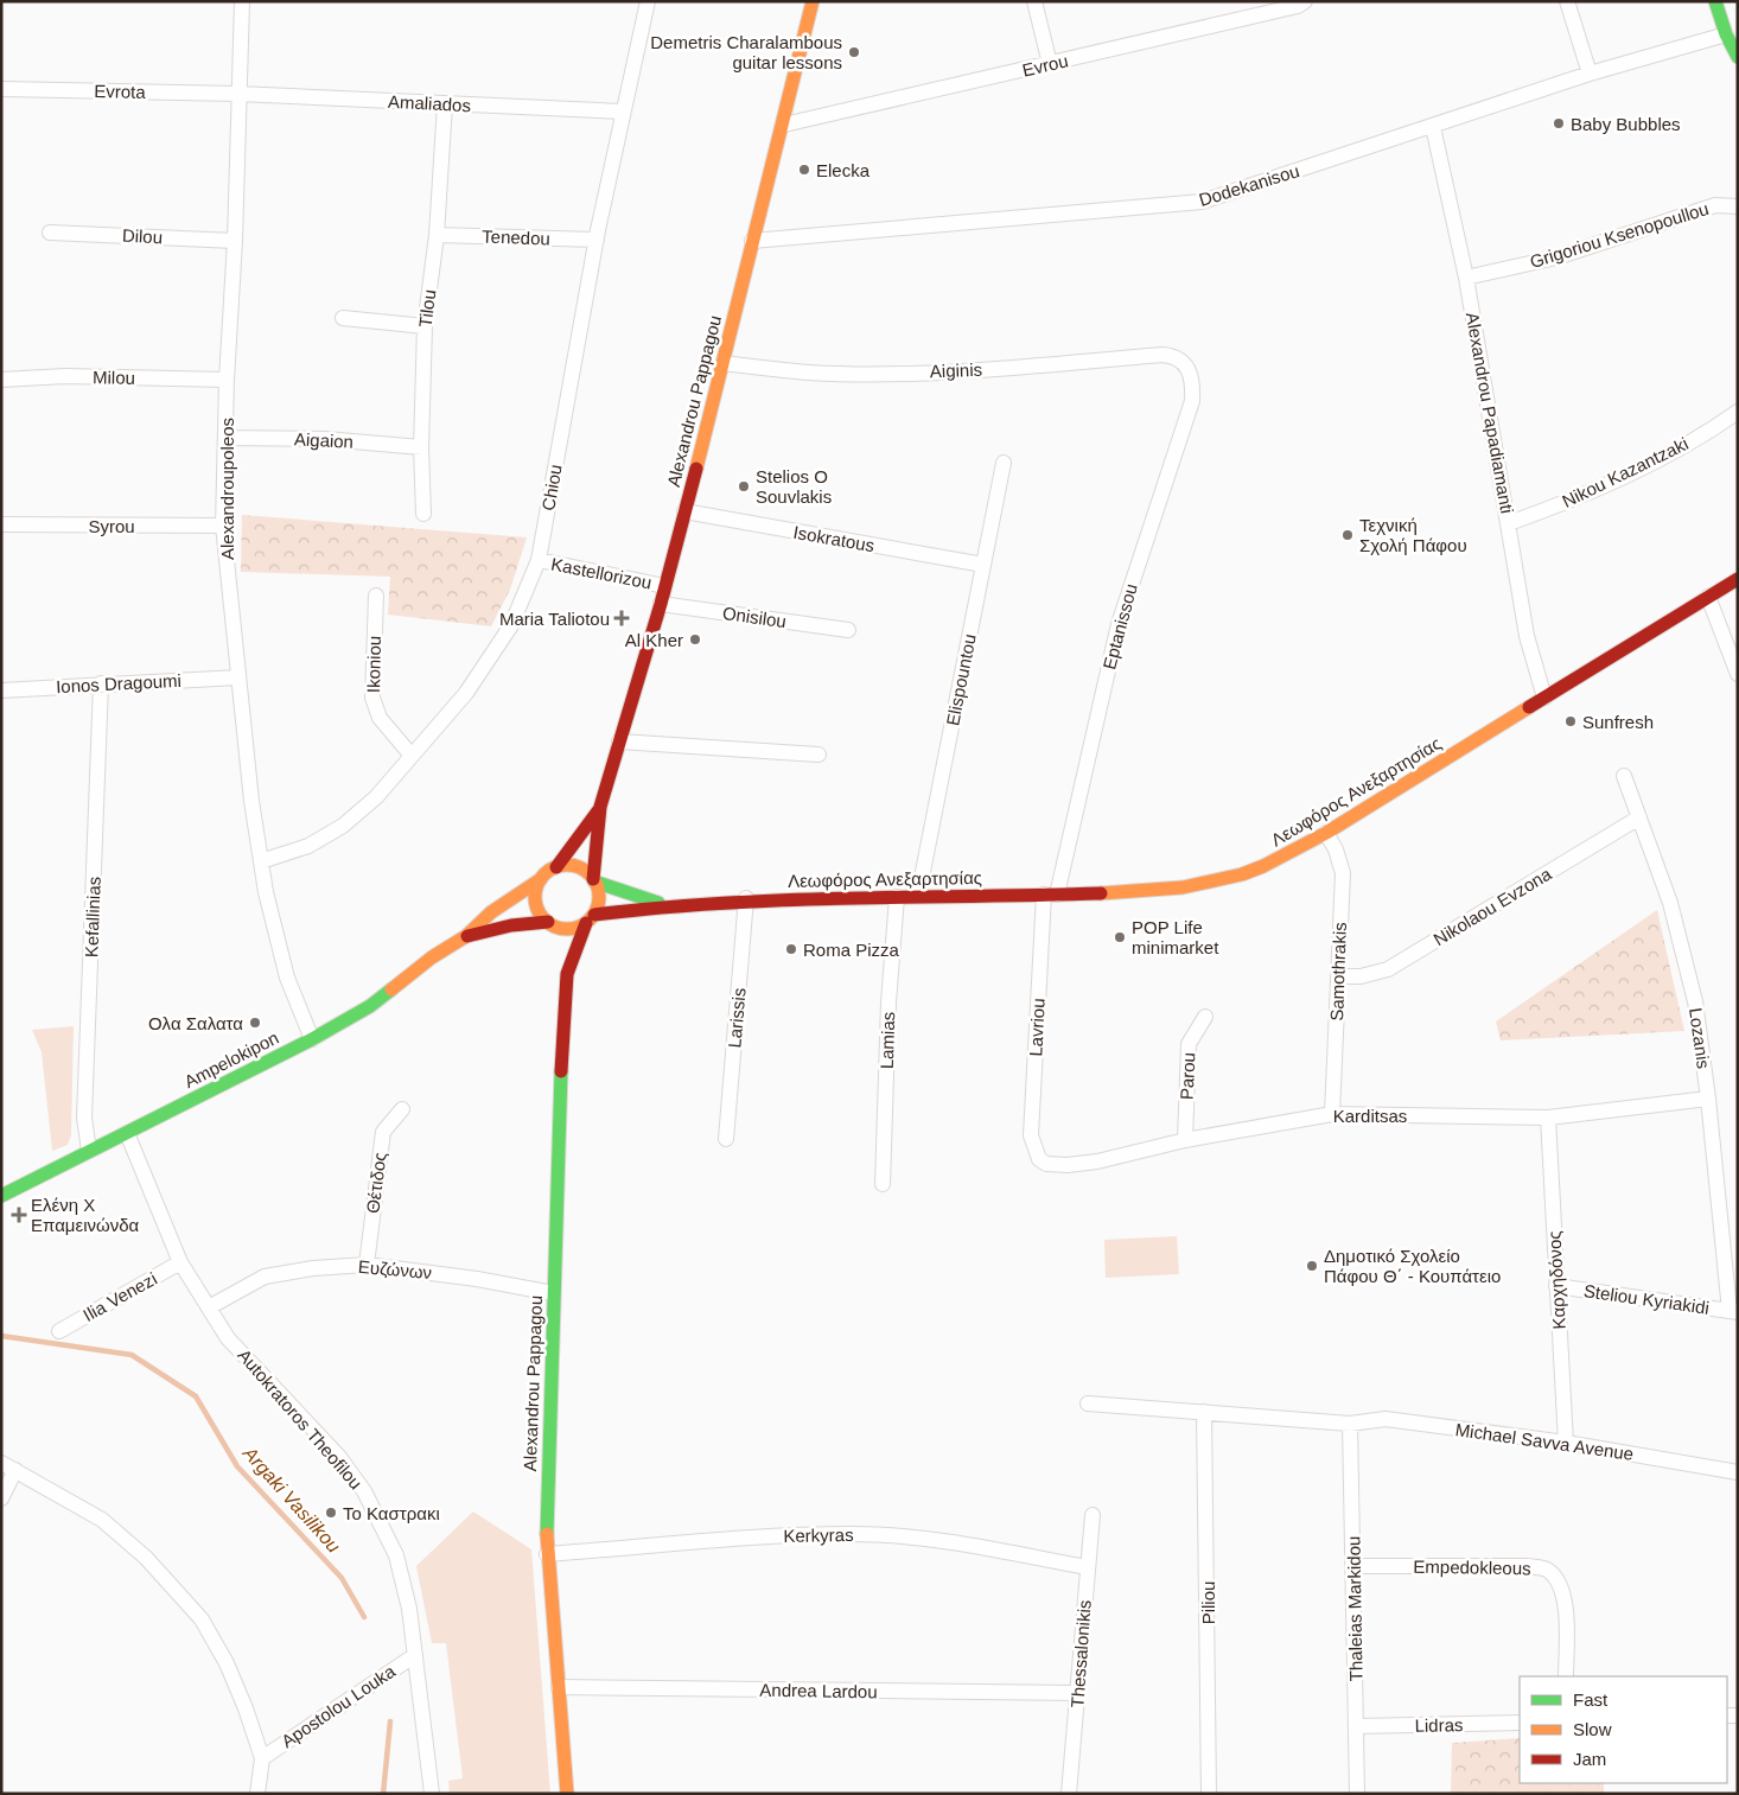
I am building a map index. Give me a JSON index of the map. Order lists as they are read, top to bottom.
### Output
{
  "streets": {
    "main road": ["Alexandrou Pappagou", "Λεωφόρος Ανεξαρτησίας", "Ampelokipon"],
    "street": [
      "Evrou",
      "Evrota",
      "Amaliados",
      "Dodekanisou",
      "Grigoriou Ksenopoullou",
      "Dilou",
      "Tenedou",
      "Tilou",
      "Aiginis",
      "Milou",
      "Alexandrou Papadiamanti",
      "Aigaion",
      "Nikou Kazantzaki",
      "Chiou",
      "Alexandroupoleos",
      "Syrou",
      "Isokratous",
      "Kastellorizou",
      "Onisilou",
      "Eptanissou",
      "Ikoniou",
      "Elispountou",
      "Ionos Dragoumi",
      "Nikolaou Evzona",
      "Kefallinias",
      "Samothrakis",
      "Larissis",
      "Lavriou",
      "Lozanis",
      "Lamias",
      "Parou",
      "Karditsas",
      "Θέτιδος",
      "Ευζώνων",
      "Καρχηδόνος",
      "Ilia Venezi",
      "Steliou Kyriakidi",
      "Autokratoros Theofilou",
      "Michael Savva Avenue",
      "Kerkyras",
      "Empedokleous",
      "Piliou",
      "Thaleias Markidou",
      "Thessalonikis",
      "Andrea Lardou",
      "Apostolou Louka",
      "Lidras"
    ]
  },
  "crossings": [
    ["Evrou", "Alexandrou Pappagou"],
    ["Evrota", "Amaliados"],
    ["Evrota", "Alexandroupoleos"],
    ["Amaliados", "Tilou"],
    ["Amaliados", "Chiou"],
    ["Amaliados", "Alexandroupoleos"],
    ["Dodekanisou", "Alexandrou Pappagou"],
    ["Dodekanisou", "Alexandrou Papadiamanti"],
    ["Grigoriou Ksenopoullou", "Alexandrou Papadiamanti"],
    ["Dilou", "Alexandroupoleos"],
    ["Tenedou", "Tilou"],
    ["Tenedou", "Chiou"],
    ["Tilou", "Aigaion"],
    ["Aiginis", "Alexandrou Pappagou"],
    ["Aiginis", "Eptanissou"],
    ["Milou", "Alexandroupoleos"],
    ["Alexandrou Pappagou", "Isokratous"],
    ["Alexandrou Pappagou", "Kastellorizou"],
    ["Alexandrou Pappagou", "Onisilou"],
    ["Alexandrou Pappagou", "Λεωφόρος Ανεξαρτησίας"],
    ["Alexandrou Pappagou", "Ampelokipon"],
    ["Alexandrou Pappagou", "Ευζώνων"],
    ["Alexandrou Pappagou", "Kerkyras"],
    ["Alexandrou Pappagou", "Andrea Lardou"],
    ["Alexandrou Papadiamanti", "Nikou Kazantzaki"],
    ["Alexandrou Papadiamanti", "Λεωφόρος Ανεξαρτησίας"],
    ["Aigaion", "Alexandroupoleos"],
    ["Chiou", "Alexandroupoleos"],
    ["Chiou", "Kastellorizou"],
    ["Chiou", "Ikoniou"],
    ["Alexandroupoleos", "Syrou"],
    ["Alexandroupoleos", "Ionos Dragoumi"],
    ["Alexandroupoleos", "Ampelokipon"],
    ["Isokratous", "Elispountou"],
    ["Eptanissou", "Λεωφόρος Ανεξαρτησίας"],
    ["Eptanissou", "Lavriou"],
    ["Elispountou", "Λεωφόρος Ανεξαρτησίας"],
    ["Ionos Dragoumi", "Kefallinias"],
    ["Λεωφόρος Ανεξαρτησίας", "Samothrakis"],
    ["Λεωφόρος Ανεξαρτησίας", "Larissis"],
    ["Λεωφόρος Ανεξαρτησίας", "Lavriou"],
    ["Λεωφόρος Ανεξαρτησίας", "Lamias"],
    ["Λεωφόρος Ανεξαρτησίας", "Ampelokipon"],
    ["Nikolaou Evzona", "Samothrakis"],
    ["Nikolaou Evzona", "Lozanis"],
    ["Kefallinias", "Ampelokipon"],
    ["Samothrakis", "Karditsas"],
    ["Lavriou", "Karditsas"],
    ["Lozanis", "Karditsas"],
    ["Lozanis", "Steliou Kyriakidi"],
    ["Ampelokipon", "Autokratoros Theofilou"],
    ["Parou", "Karditsas"],
    ["Karditsas", "Καρχηδόνος"],
    ["Θέτιδος", "Ευζώνων"],
    ["Ευζώνων", "Autokratoros Theofilou"],
    ["Καρχηδόνος", "Steliou Kyriakidi"],
    ["Καρχηδόνος", "Michael Savva Avenue"],
    ["Ilia Venezi", "Autokratoros Theofilou"],
    ["Autokratoros Theofilou", "Apostolou Louka"],
    ["Michael Savva Avenue", "Piliou"],
    ["Michael Savva Avenue", "Thaleias Markidou"],
    ["Kerkyras", "Thessalonikis"],
    ["Empedokleous", "Thaleias Markidou"],
    ["Thaleias Markidou", "Lidras"],
    ["Thessalonikis", "Andrea Lardou"]
  ],
  "water": ["Argaki Vasilikou"],
  "places": {
    "other": [
      "Demetris Charalambous guitar lessons",
      "Baby Bubbles",
      "Elecka",
      "Stelios O Souvlakis",
      "Τεχνική Σχολή Πάφου",
      "Al Kher",
      "Sunfresh",
      "POP Life minimarket",
      "Roma Pizza",
      "Ολα Σαλατα",
      "Δημοτικό Σχολείο Πάφου Θ΄ - Κουπάτειο",
      "Το Καστρακι"
    ],
    "health": ["Maria Taliotou", "Ελένη Χ Επαμεινώνδα"]
  },
  "legend": ["Fast", "Slow", "Jam"]
}
